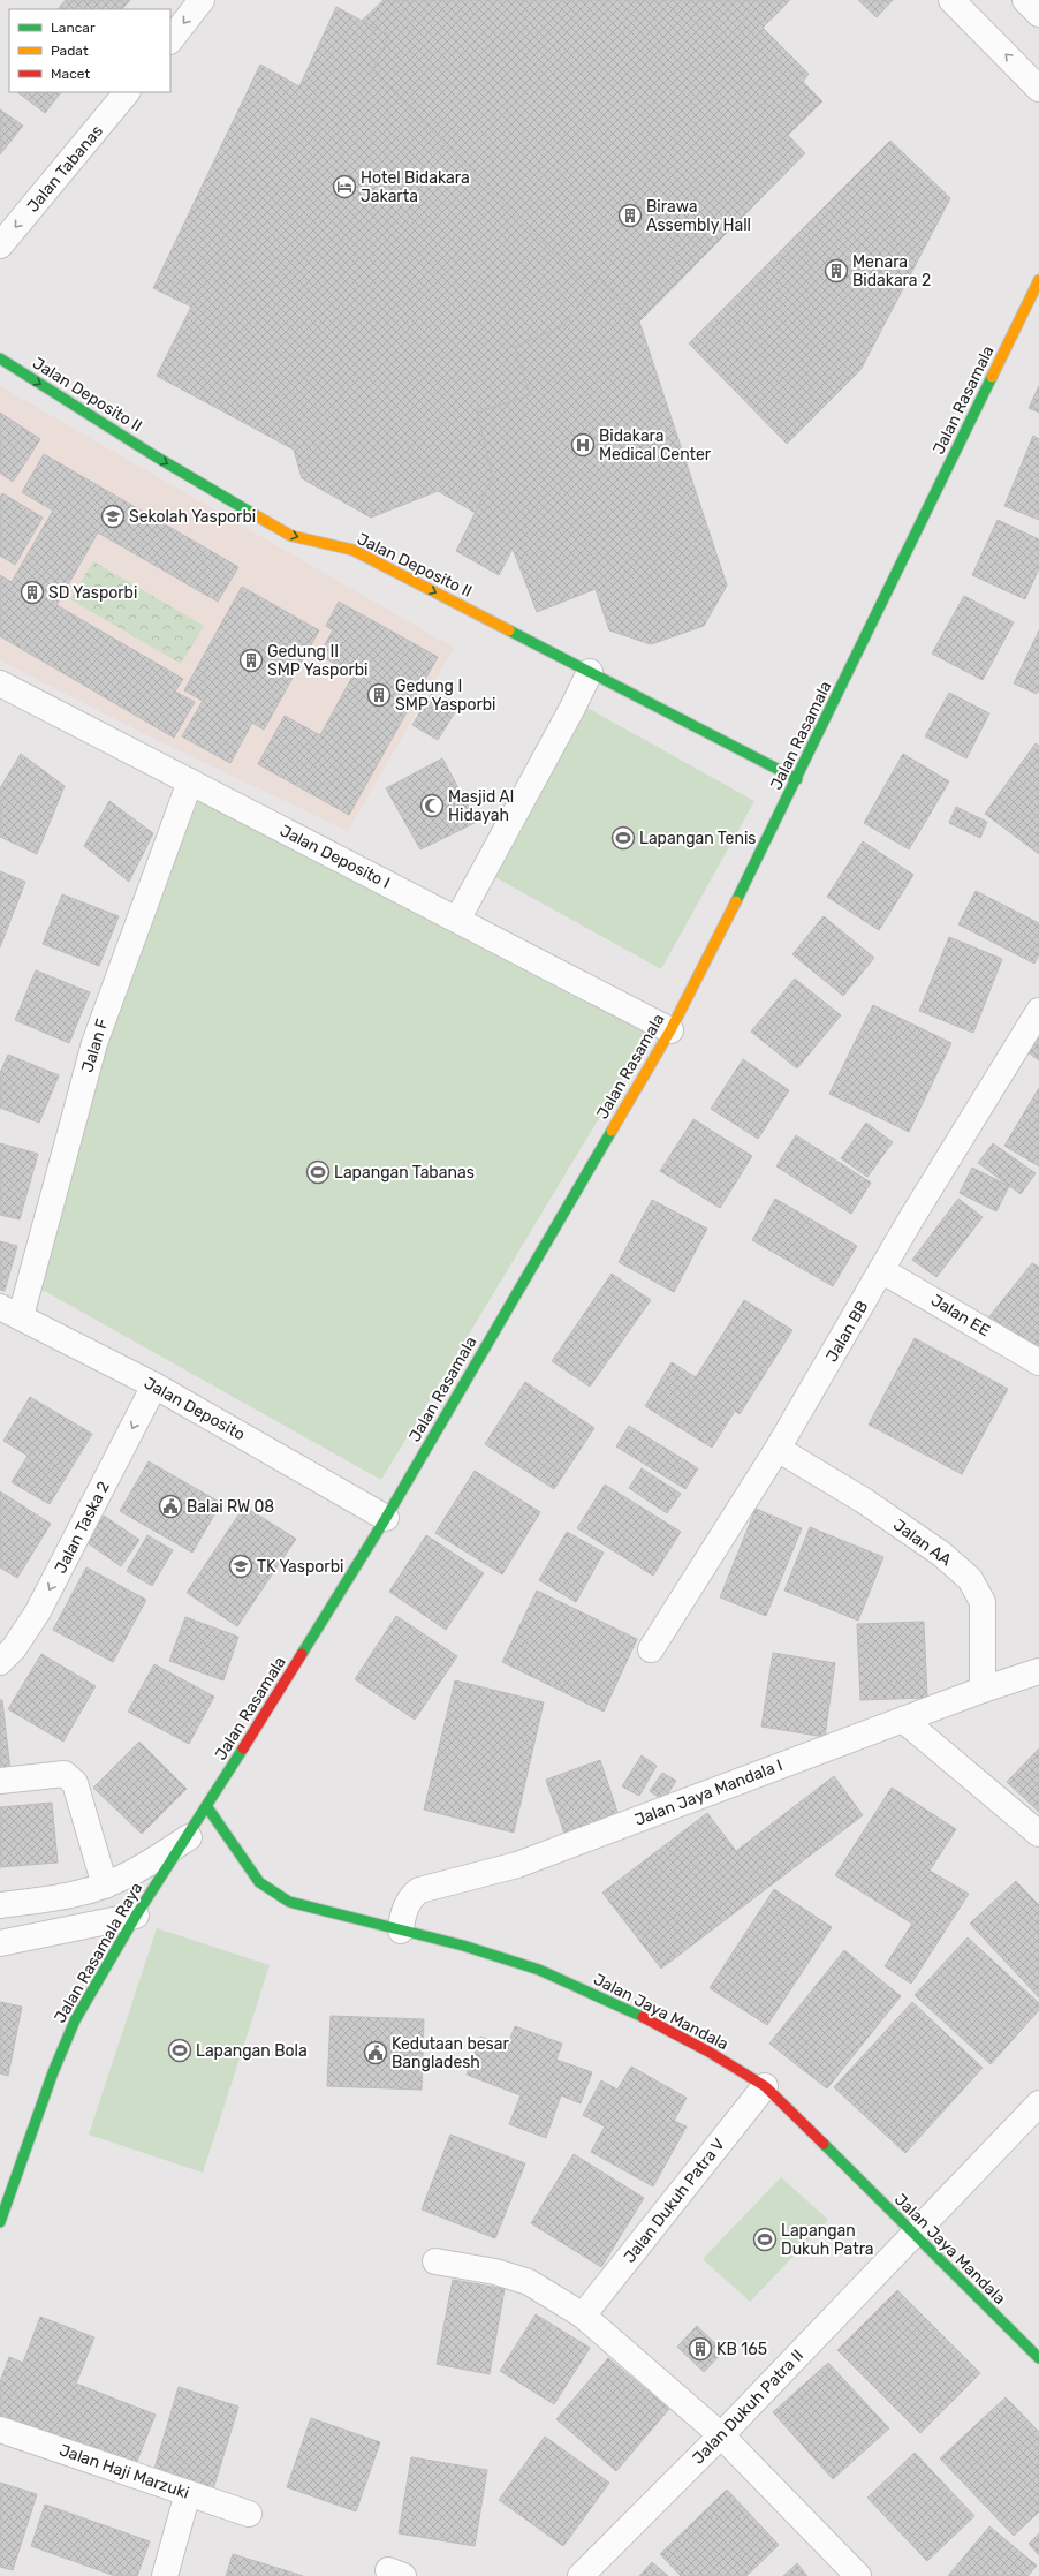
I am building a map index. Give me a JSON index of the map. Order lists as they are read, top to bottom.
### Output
{
  "streets": {
    "street": [
      "Jalan Tabanas",
      "Jalan Deposito II",
      "Jalan Rasamala",
      "Jalan Deposito I",
      "Jalan F",
      "Jalan EE",
      "Jalan BB",
      "Jalan Deposito",
      "Jalan Taska 2",
      "Jalan AA",
      "Jalan Jaya Mandala I",
      "Jalan Rasamala Raya",
      "Jalan Jaya Mandala",
      "Jalan Dukuh Patra V",
      "Jalan Dukuh Patra II",
      "Jalan Haji Marzuki"
    ]
  },
  "crossings": [
    ["Jalan Deposito II", "Jalan Rasamala"],
    ["Jalan Rasamala", "Jalan Deposito I"],
    ["Jalan Rasamala", "Jalan Deposito"],
    ["Jalan Rasamala", "Jalan Rasamala Raya"],
    ["Jalan Rasamala", "Jalan Jaya Mandala"],
    ["Jalan Deposito I", "Jalan F"],
    ["Jalan F", "Jalan Deposito"],
    ["Jalan EE", "Jalan BB"],
    ["Jalan BB", "Jalan AA"],
    ["Jalan Deposito", "Jalan Taska 2"],
    ["Jalan AA", "Jalan Jaya Mandala I"],
    ["Jalan Jaya Mandala I", "Jalan Jaya Mandala"],
    ["Jalan Jaya Mandala", "Jalan Dukuh Patra V"],
    ["Jalan Jaya Mandala", "Jalan Dukuh Patra II"]
  ],
  "one_way": ["Jalan Tabanas", "Jalan Deposito II", "Jalan Taska 2"],
  "places": {
    "hotel": ["Hotel Bidakara Jakarta"],
    "building": [
      "Birawa Assembly Hall",
      "Menara Bidakara 2",
      "SD Yasporbi",
      "Gedung II SMP Yasporbi",
      "Gedung I SMP Yasporbi",
      "KB 165"
    ],
    "hospital": ["Bidakara Medical Center"],
    "school or university": ["Sekolah Yasporbi", "TK Yasporbi"],
    "mosque": ["Masjid Al Hidayah"],
    "sports": [
      "Lapangan Tenis",
      "Lapangan Tabanas",
      "Lapangan Bola",
      "Lapangan Dukuh Patra"
    ],
    "public building": ["Balai RW 08", "Kedutaan besar Bangladesh"]
  },
  "legend": ["Lancar", "Padat", "Macet"]
}
